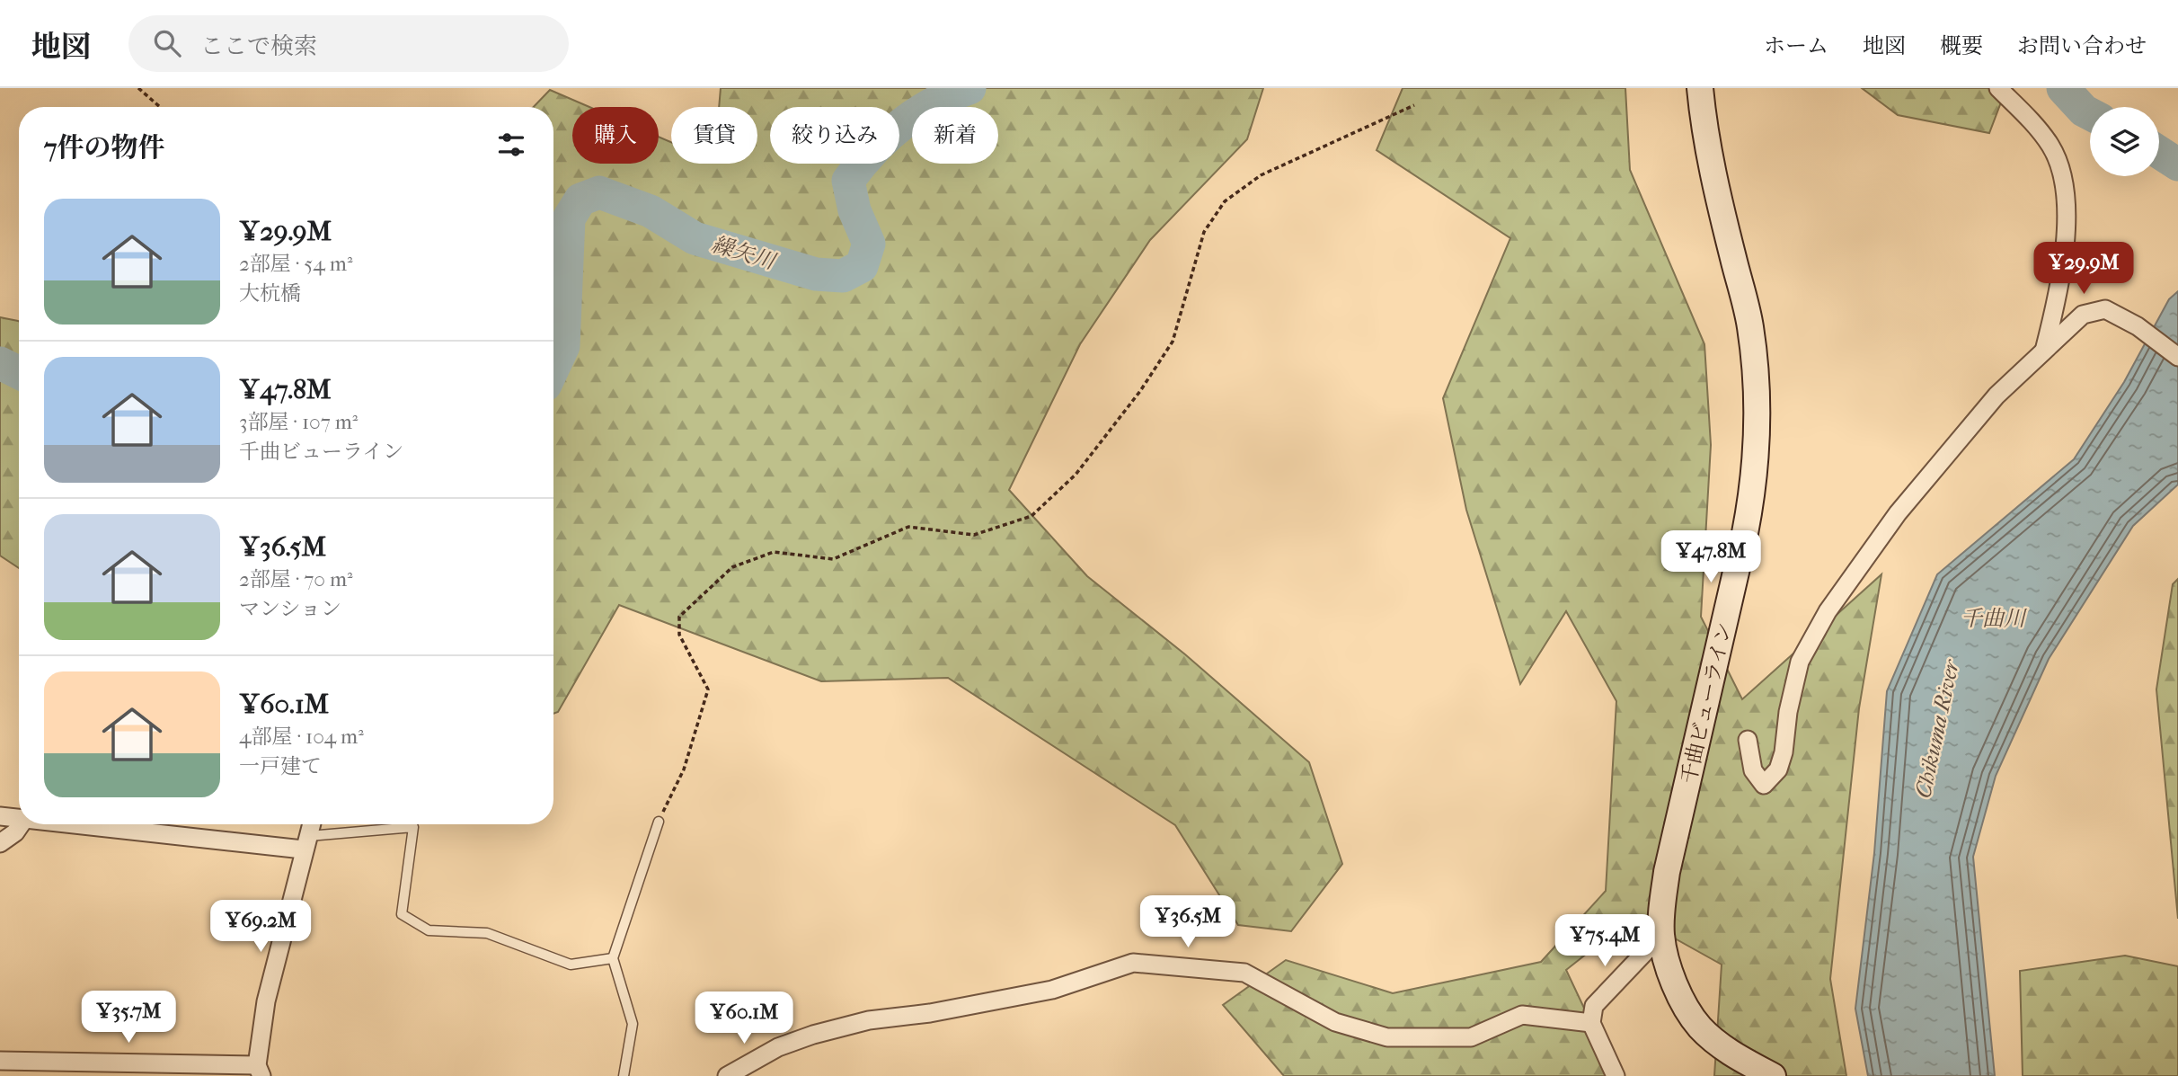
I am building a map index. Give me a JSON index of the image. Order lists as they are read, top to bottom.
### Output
{
  "streets": {
    "street": ["千曲ビューライン"]
  },
  "water": ["繰矢川", "千曲川", "Chikuma River"],
  "page": {
    "header": "地図",
    "search": "ここで検索",
    "nav": [
      "ホーム",
      "地図",
      "概要",
      "お問い合わせ"
    ],
    "chip": [
      "購入",
      "賃貸",
      "絞り込み",
      "新着"
    ],
    "heading": "7件の物件",
    "list": [
      {
        "name": "¥29.9M",
        "note": "2部屋 · 54 m² · 大杭橋"
      },
      {
        "name": "¥47.8M",
        "note": "3部屋 · 107 m² · 千曲ビューライン"
      },
      {
        "name": "¥36.5M",
        "note": "2部屋 · 70 m² · マンション"
      },
      {
        "name": "¥60.1M",
        "note": "4部屋 · 104 m² · 一戸建て"
      }
    ],
    "price": [
      "¥29.9M",
      "¥47.8M",
      "¥36.5M",
      "¥69.2M",
      "¥75.4M",
      "¥35.7M",
      "¥60.1M"
    ]
  }
}
